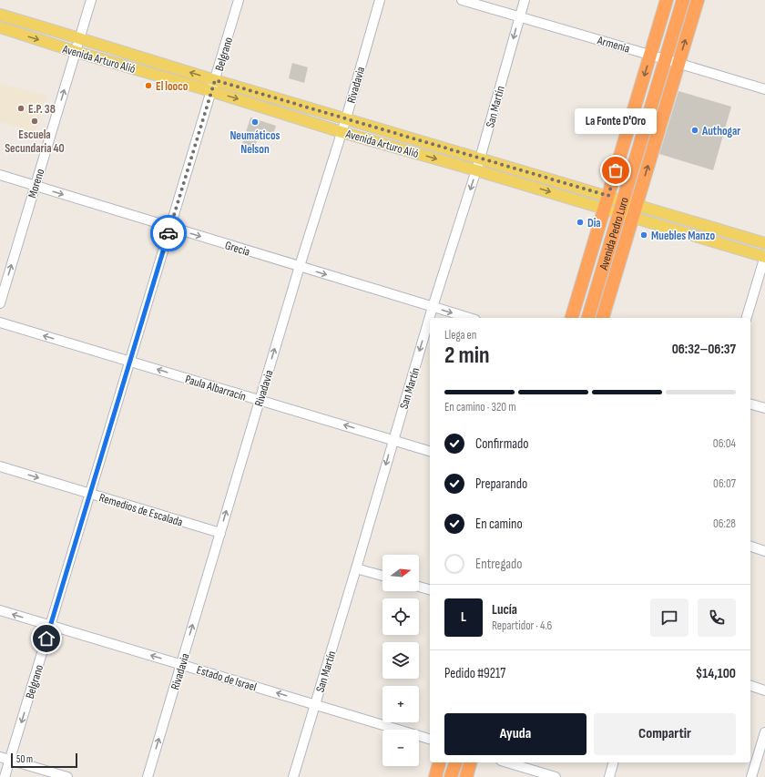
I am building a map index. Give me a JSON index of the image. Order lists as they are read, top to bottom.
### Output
{
  "streets": {
    "highway": ["Avenida Pedro Luro"],
    "main road": ["Avenida Arturo Alió"],
    "street": [
      "Armenia",
      "Belgrano",
      "Rivadavia",
      "San Martín",
      "Moreno",
      "Grecia",
      "Paula Albarracín",
      "Remedios de Escalada",
      "Estado de Israel"
    ]
  },
  "crossings": [
    ["Armenia", "San Martín"],
    ["Armenia", "Avenida Pedro Luro"],
    ["Belgrano", "Avenida Arturo Alió"],
    ["Belgrano", "Grecia"],
    ["Belgrano", "Paula Albarracín"],
    ["Belgrano", "Remedios de Escalada"],
    ["Belgrano", "Estado de Israel"],
    ["Avenida Arturo Alió", "Rivadavia"],
    ["Avenida Arturo Alió", "San Martín"],
    ["Avenida Arturo Alió", "Moreno"],
    ["Avenida Arturo Alió", "Avenida Pedro Luro"],
    ["Rivadavia", "Grecia"],
    ["Rivadavia", "Paula Albarracín"],
    ["Rivadavia", "Remedios de Escalada"],
    ["Rivadavia", "Estado de Israel"],
    ["San Martín", "Grecia"],
    ["San Martín", "Paula Albarracín"],
    ["San Martín", "Estado de Israel"],
    ["Moreno", "Grecia"]
  ],
  "one_way": [
    "Rivadavia",
    "San Martín",
    "Moreno",
    "Grecia",
    "Paula Albarracín",
    "Remedios de Escalada",
    "Estado de Israel"
  ],
  "places": [
    "El looco",
    "E.P. 38",
    "Escuela Secundaria 40",
    "Neumáticos Nelson",
    "Authogar",
    "La Fonte D'Oro",
    "Dia",
    "Muebles Manzo"
  ],
  "scale_bar": "50 m",
  "north": "right",
  "page": {
    "bubble": "La Fonte D'Oro",
    "heading": ["2 min", "Llega en", "06:32–06:37"],
    "panel": [
      "Lucía",
      "Repartidor · 4.6",
      "Pedido #9217",
      "$14,100"
    ],
    "bar": "En camino · 320 m",
    "list": [
      ["Confirmado", "06:04"],
      ["Preparando", "06:07"],
      ["En camino", "06:28"],
      "Entregado"
    ],
    "map_buttons": ["+", "−"],
    "round": "L",
    "buttons": ["Ayuda", "Compartir"],
    "scale": "50 m"
  }
}
